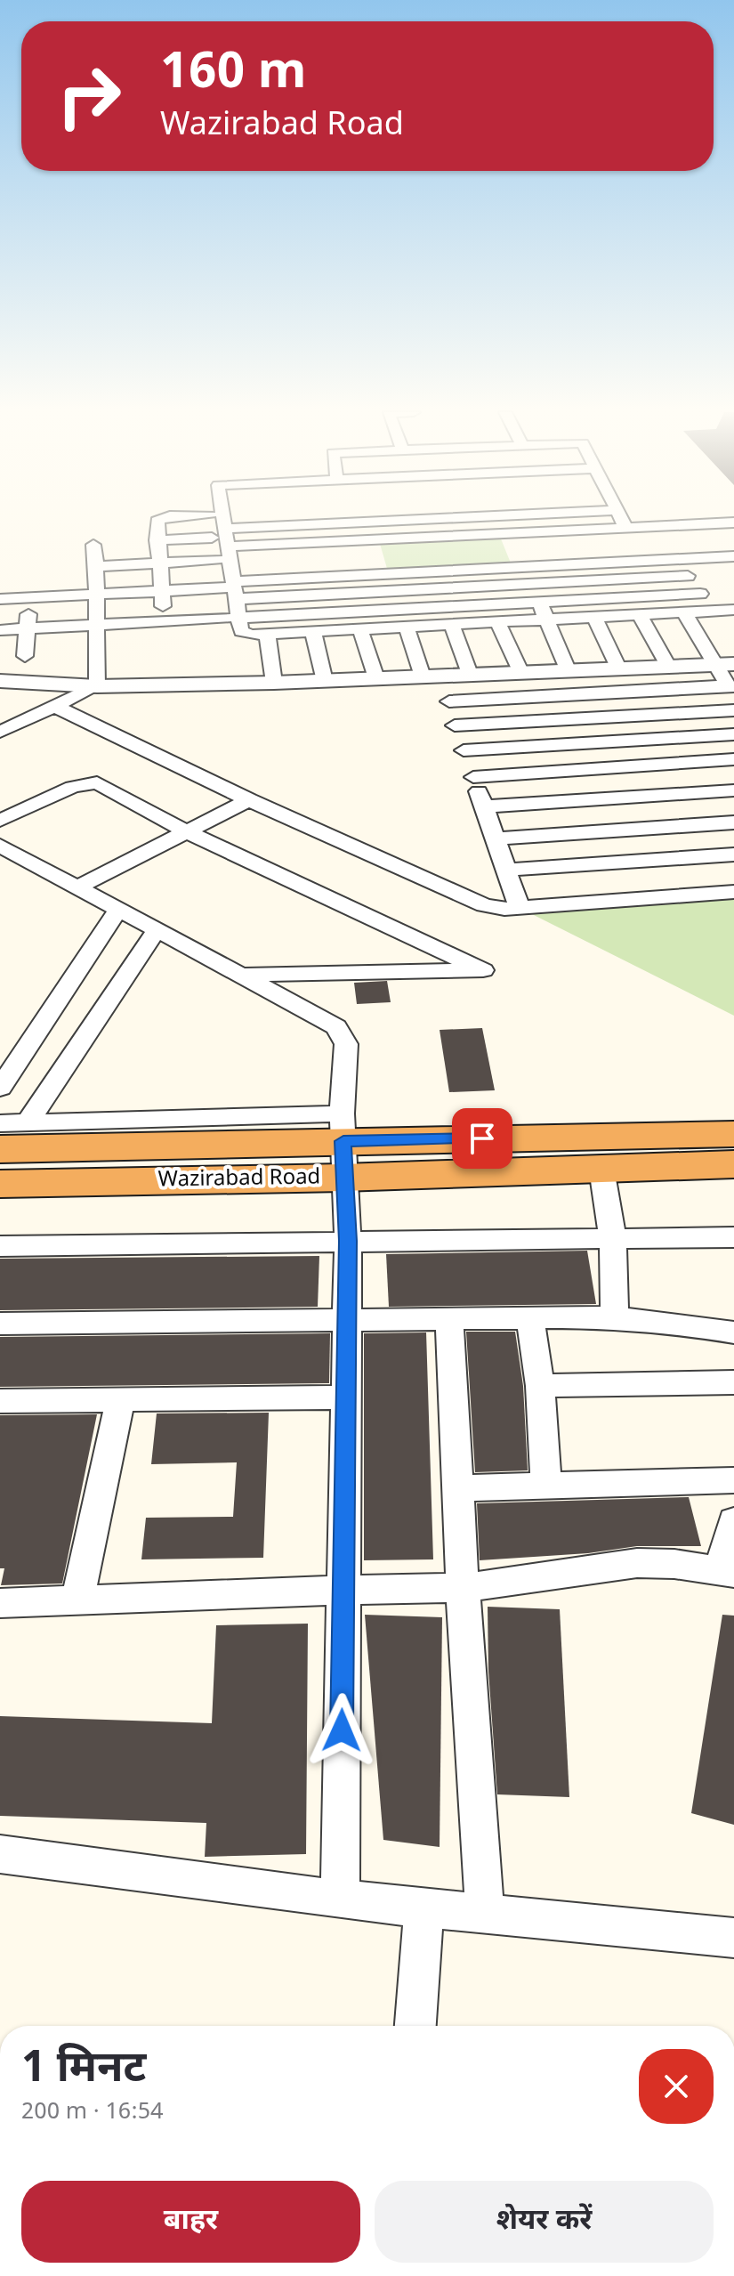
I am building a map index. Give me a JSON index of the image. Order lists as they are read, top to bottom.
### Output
{
  "streets": {
    "highway": ["Wazirabad Road"]
  },
  "page": {
    "turn": ["160 m", "Wazirabad Road"],
    "heading": ["1 मिनट", "200 m · 16:54"],
    "buttons": ["बाहर", "शेयर करें"]
  }
}
